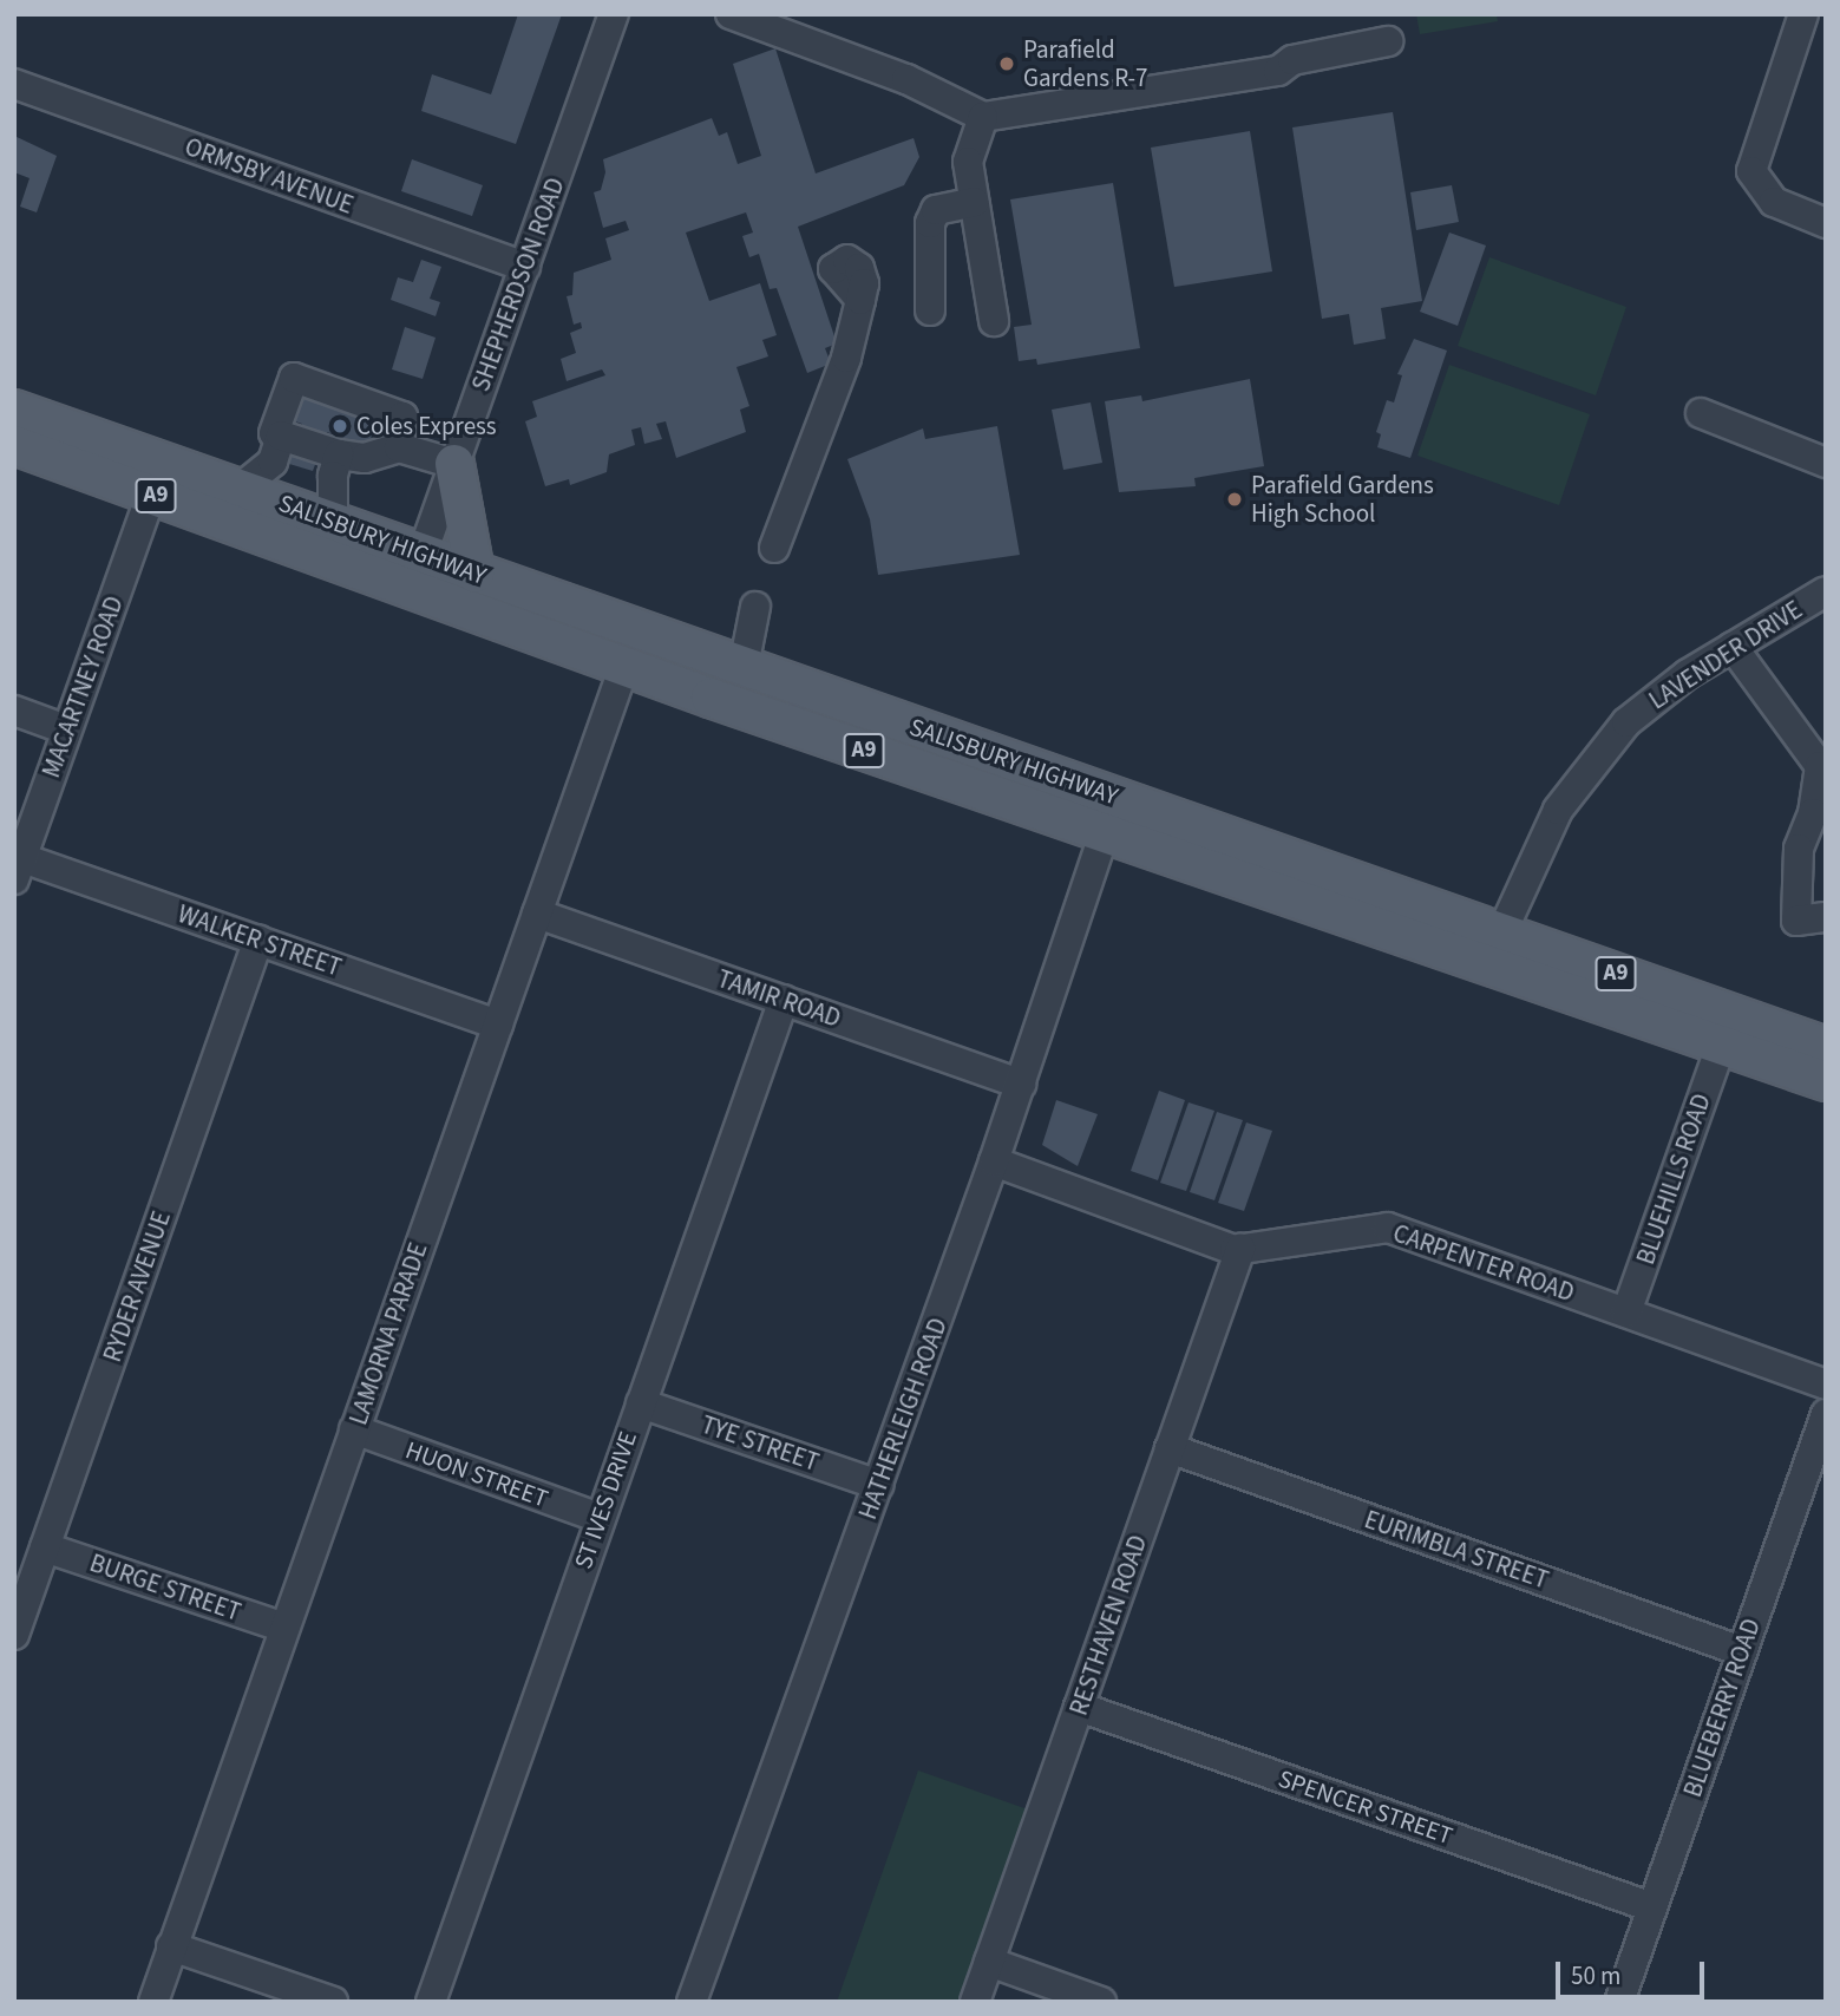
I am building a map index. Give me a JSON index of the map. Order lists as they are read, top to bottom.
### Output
{
  "streets": {
    "main road": ["A9", "SALISBURY HIGHWAY"],
    "street": [
      "ORMSBY AVENUE",
      "SHEPHERDSON ROAD",
      "LAVENDER DRIVE",
      "MACARTNEY ROAD",
      "WALKER STREET",
      "TAMIR ROAD",
      "BLUEHILLS ROAD",
      "CARPENTER ROAD",
      "RYDER AVENUE",
      "LAMORNA PARADE",
      "HATHERLEIGH ROAD",
      "TYE STREET",
      "HUON STREET",
      "ST IVES DRIVE",
      "EURIMBLA STREET",
      "BURGE STREET",
      "RESTHAVEN ROAD",
      "BLUEBERRY ROAD",
      "SPENCER STREET"
    ]
  },
  "crossings": [
    ["ORMSBY AVENUE", "SHEPHERDSON ROAD"],
    ["SHEPHERDSON ROAD", "SALISBURY HIGHWAY"],
    ["SALISBURY HIGHWAY", "LAVENDER DRIVE"],
    ["SALISBURY HIGHWAY", "MACARTNEY ROAD"],
    ["SALISBURY HIGHWAY", "BLUEHILLS ROAD"],
    ["SALISBURY HIGHWAY", "LAMORNA PARADE"],
    ["SALISBURY HIGHWAY", "HATHERLEIGH ROAD"],
    ["MACARTNEY ROAD", "WALKER STREET"],
    ["WALKER STREET", "RYDER AVENUE"],
    ["WALKER STREET", "LAMORNA PARADE"],
    ["TAMIR ROAD", "LAMORNA PARADE"],
    ["TAMIR ROAD", "HATHERLEIGH ROAD"],
    ["TAMIR ROAD", "ST IVES DRIVE"],
    ["BLUEHILLS ROAD", "CARPENTER ROAD"],
    ["CARPENTER ROAD", "HATHERLEIGH ROAD"],
    ["CARPENTER ROAD", "RESTHAVEN ROAD"],
    ["RYDER AVENUE", "BURGE STREET"],
    ["LAMORNA PARADE", "HUON STREET"],
    ["LAMORNA PARADE", "BURGE STREET"],
    ["HATHERLEIGH ROAD", "TYE STREET"],
    ["TYE STREET", "ST IVES DRIVE"],
    ["HUON STREET", "ST IVES DRIVE"],
    ["EURIMBLA STREET", "RESTHAVEN ROAD"],
    ["EURIMBLA STREET", "BLUEBERRY ROAD"],
    ["RESTHAVEN ROAD", "SPENCER STREET"],
    ["BLUEBERRY ROAD", "SPENCER STREET"]
  ],
  "places": ["Parafield Gardens R-7", "Coles Express", "Parafield Gardens High School"],
  "scale_bar": "50 m"
}
